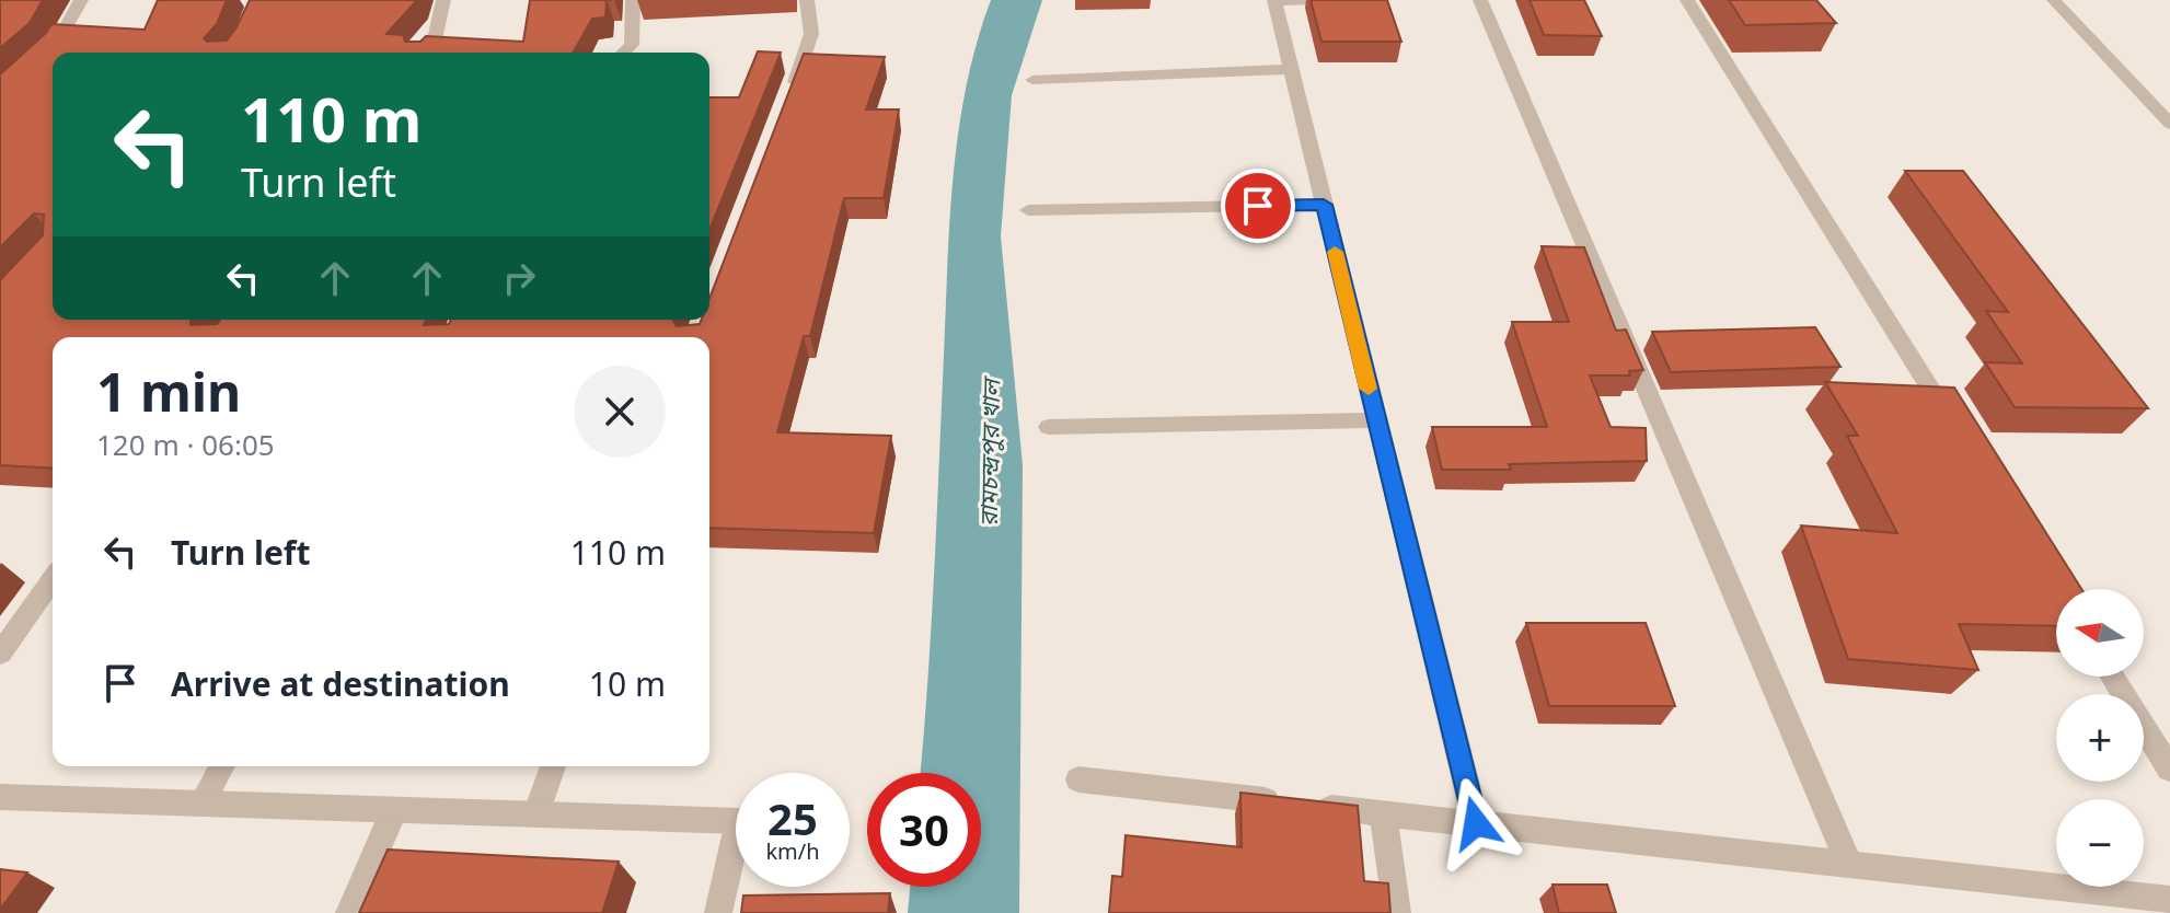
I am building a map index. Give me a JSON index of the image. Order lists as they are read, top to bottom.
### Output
{
  "water": ["রামচন্দ্রপুর খাল"],
  "north": "left",
  "page": {
    "turn": ["110 m", "Turn left"],
    "heading": ["1 min", "120 m · 06:05"],
    "list": [
      {
        "name": "Turn left",
        "value": "110 m"
      },
      {
        "name": "Arrive at destination",
        "value": "10 m"
      }
    ],
    "map_buttons": ["+", "−"],
    "speed": "25 km/h",
    "limit": "30"
  }
}
